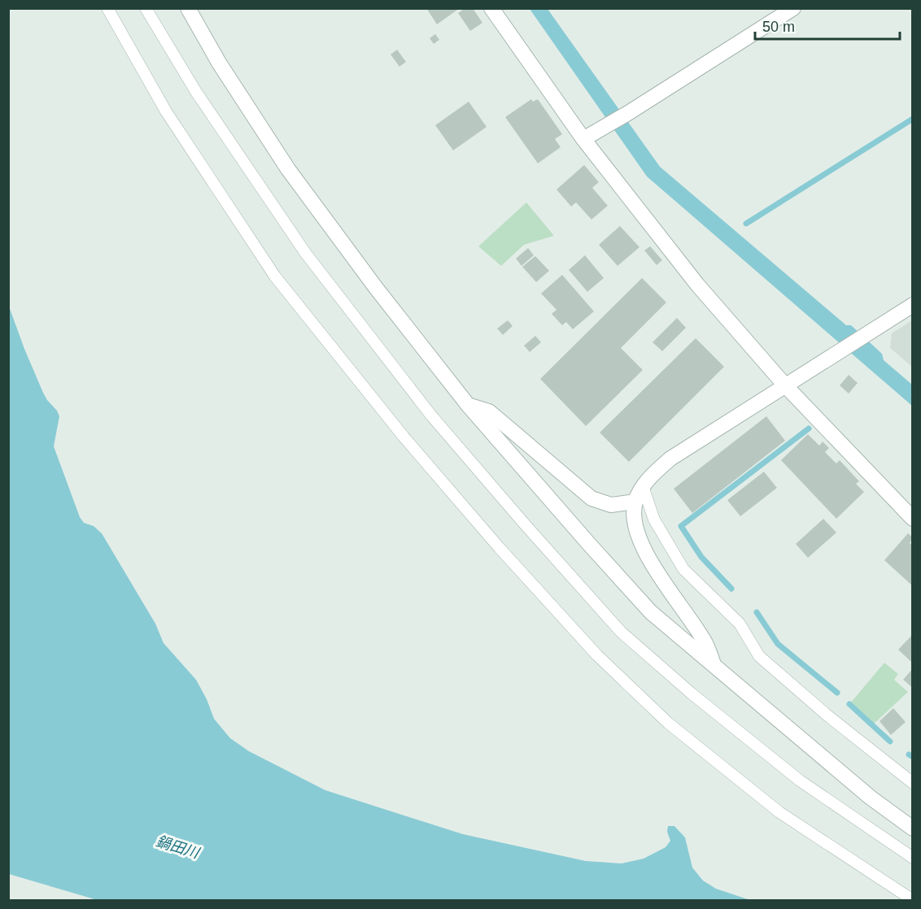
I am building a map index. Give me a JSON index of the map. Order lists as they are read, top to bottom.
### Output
{
  "water": ["鍋田川"],
  "scale_bar": "50 m"
}
